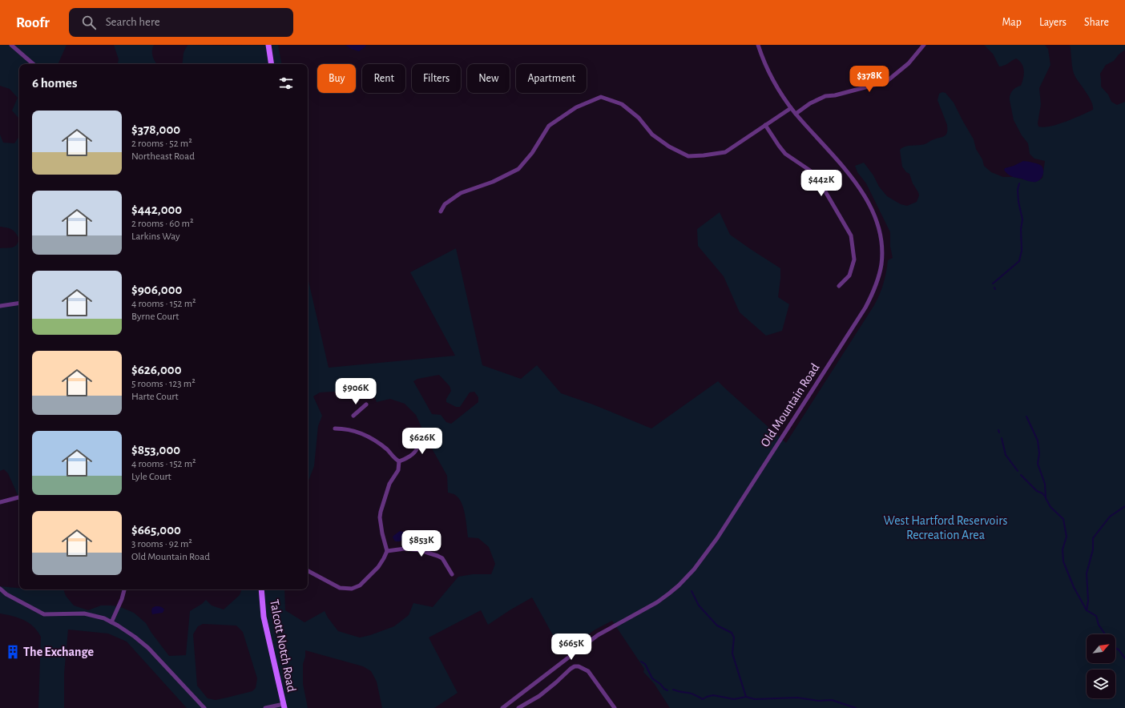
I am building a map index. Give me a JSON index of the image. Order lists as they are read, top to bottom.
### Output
{
  "streets": {
    "street": ["Old Mountain Road", "Talcott Notch Road"]
  },
  "parks": ["West Hartford Reservoirs Recreation Area"],
  "places": {
    "building": ["The Exchange"]
  },
  "north": "top right",
  "page": {
    "header": "Roofr",
    "search": "Search here",
    "nav": ["Map", "Layers", "Share"],
    "chip": [
      "Buy",
      "Rent",
      "Filters",
      "New",
      "Apartment"
    ],
    "heading": "6 homes",
    "price": [
      "$378K",
      "$442K",
      "$906K",
      "$626K",
      "$853K",
      "$665K"
    ],
    "list": [
      {
        "name": "$378,000",
        "note": "2 rooms · 52 m² · Northeast Road"
      },
      {
        "name": "$442,000",
        "note": "2 rooms · 60 m² · Larkins Way"
      },
      {
        "name": "$906,000",
        "note": "4 rooms · 152 m² · Byrne Court"
      },
      {
        "name": "$626,000",
        "note": "5 rooms · 123 m² · Harte Court"
      },
      {
        "name": "$853,000",
        "note": "4 rooms · 152 m² · Lyle Court"
      },
      {
        "name": "$665,000",
        "note": "3 rooms · 92 m² · Old Mountain Road"
      }
    ]
  }
}
